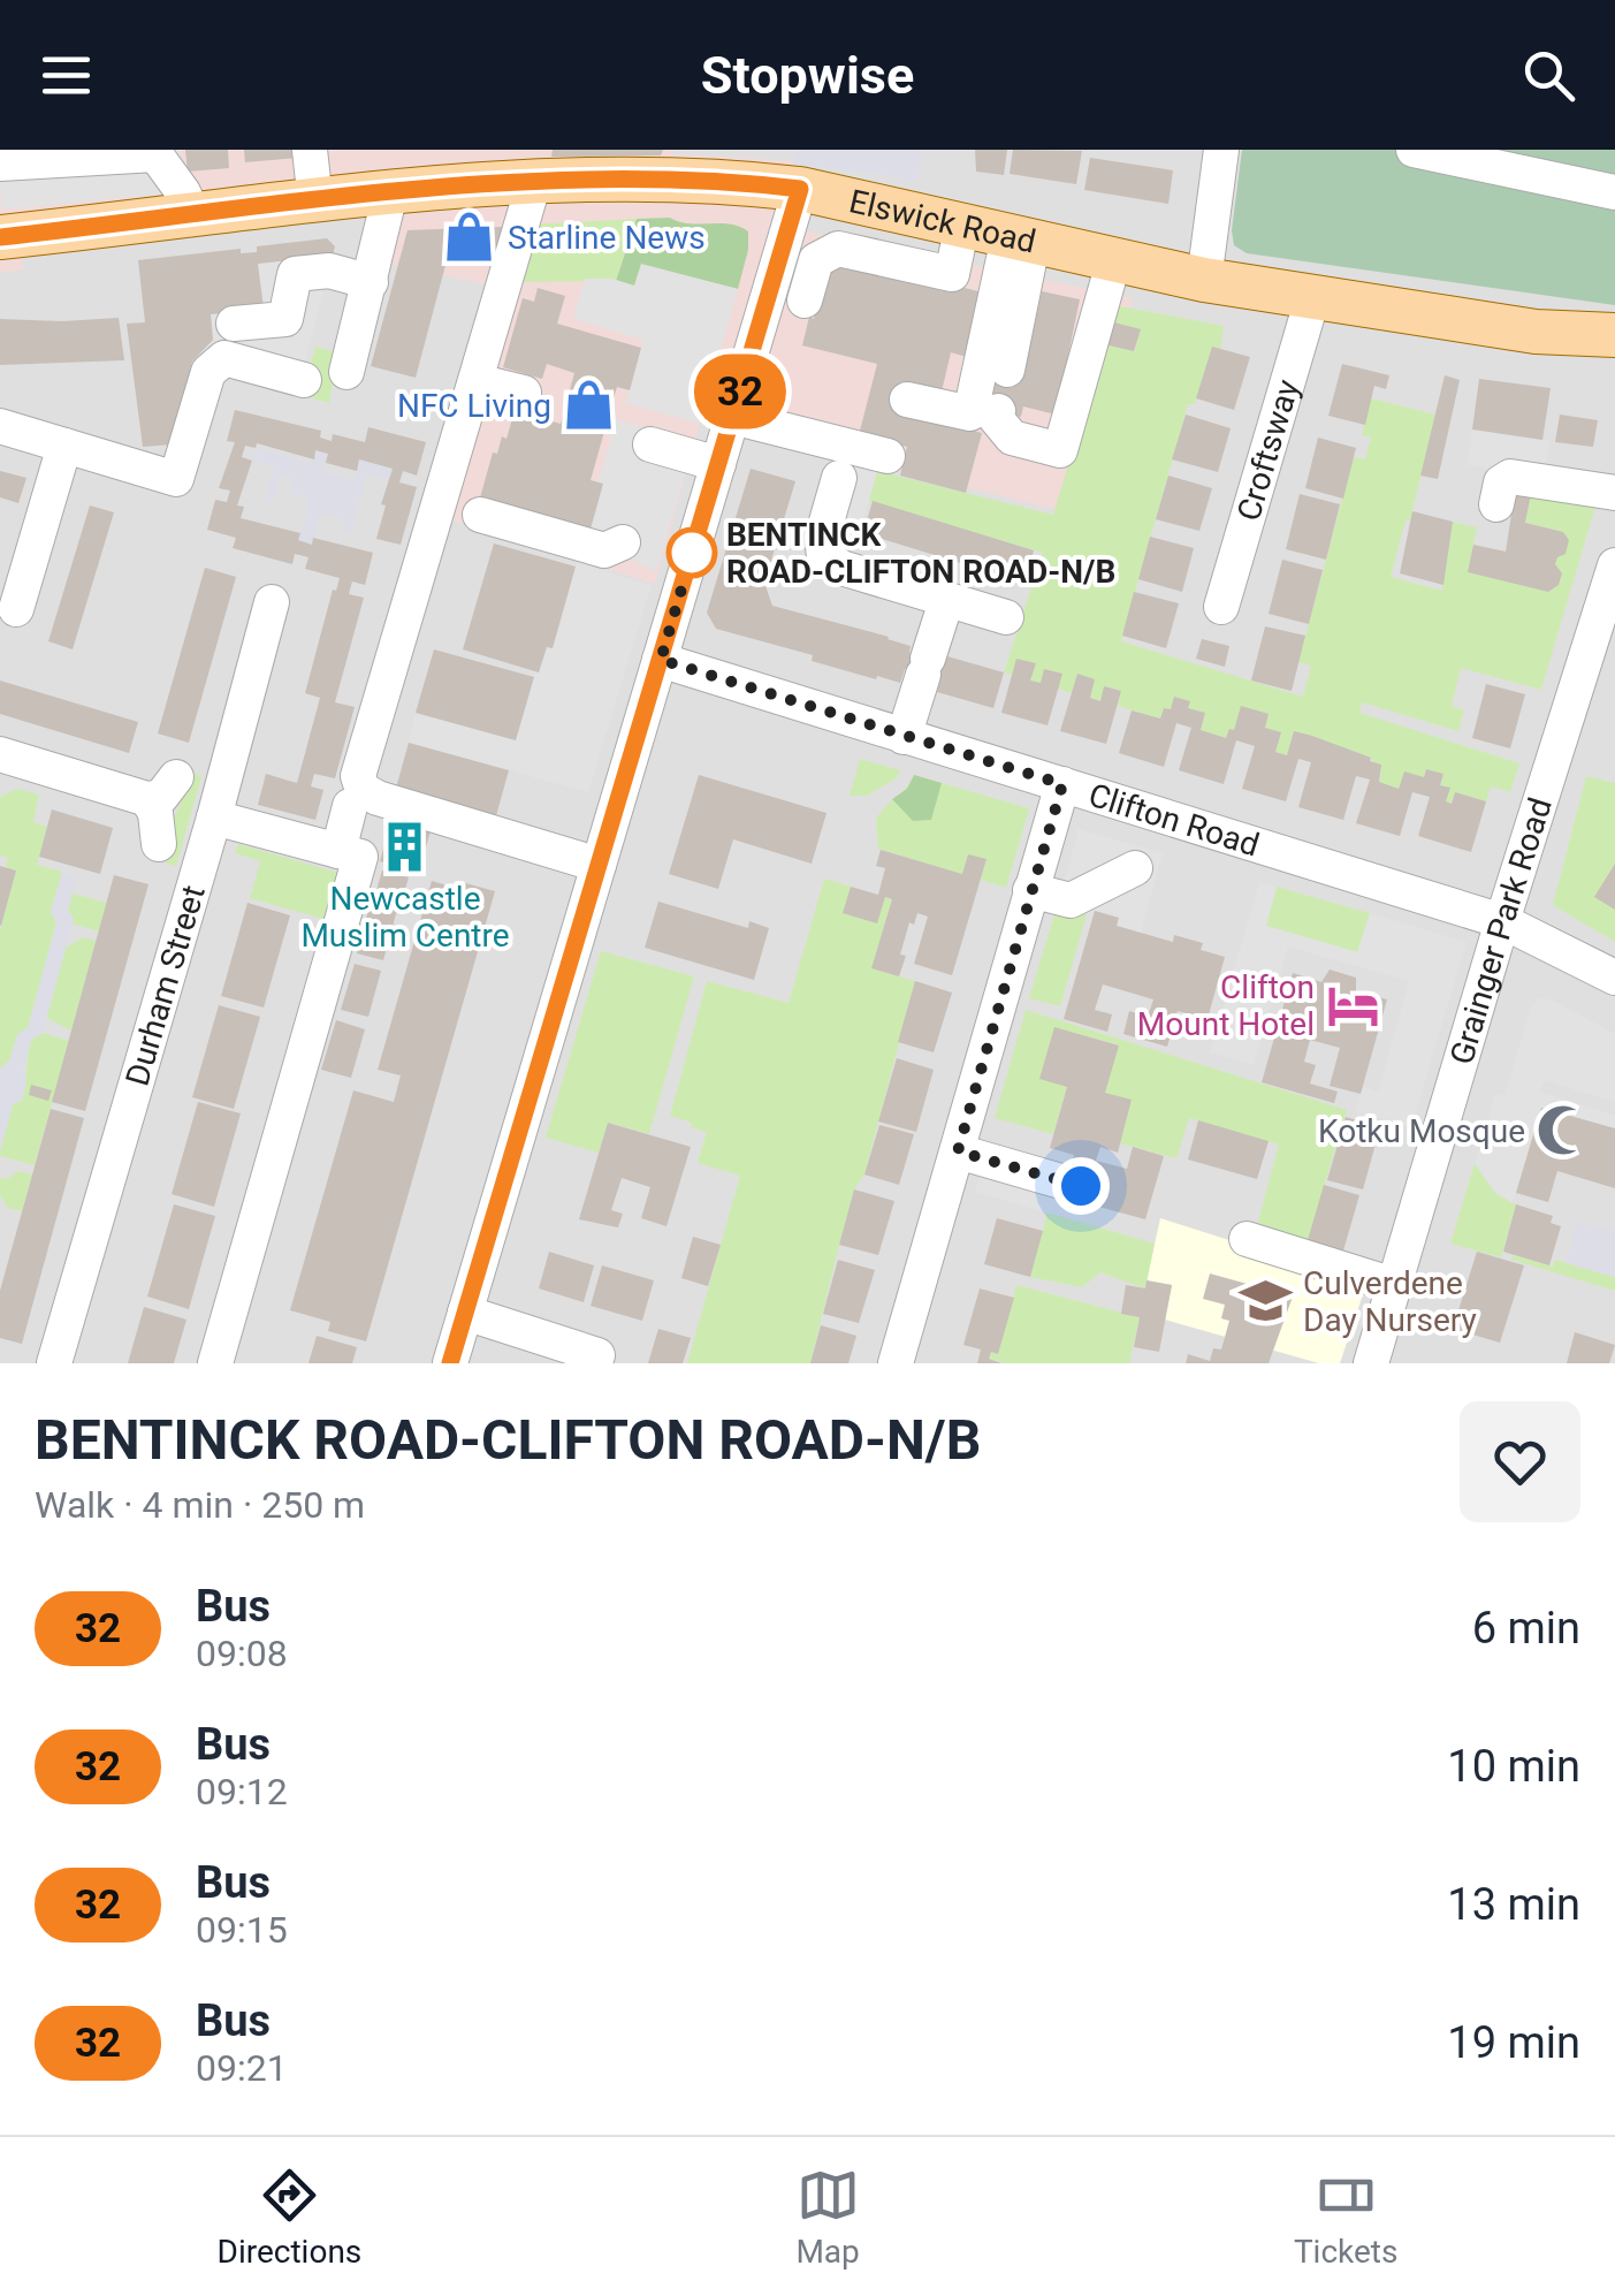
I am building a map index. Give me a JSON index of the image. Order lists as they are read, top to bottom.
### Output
{
  "streets": {
    "main road": ["Elswick Road"],
    "street": [
      "Croftsway",
      "Clifton Road",
      "Grainger Park Road",
      "Durham Street"
    ]
  },
  "crossings": [
    ["Elswick Road", "Croftsway"],
    ["Clifton Road", "Grainger Park Road"]
  ],
  "places": {
    "shop": ["Starline News", "NFC Living"],
    "other": ["BENTINCK ROAD-CLIFTON ROAD-N/B"],
    "building": ["Newcastle Muslim Centre"],
    "hotel": ["Clifton Mount Hotel"],
    "mosque": ["Kotku Mosque"],
    "school or university": ["Culverdene Day Nursery"]
  },
  "lines": ["bus line 32"],
  "page": {
    "header": "Stopwise",
    "on_map": "32",
    "heading": ["BENTINCK ROAD-CLIFTON ROAD-N/B", "Walk · 4 min · 250 m"],
    "list": [
      {
        "mark": "32",
        "name": "Bus",
        "note": "09:08",
        "value": "6 min"
      },
      {
        "mark": "32",
        "name": "Bus",
        "note": "09:12",
        "value": "10 min"
      },
      {
        "mark": "32",
        "name": "Bus",
        "note": "09:15",
        "value": "13 min"
      },
      {
        "mark": "32",
        "name": "Bus",
        "note": "09:21",
        "value": "19 min"
      }
    ],
    "tabs": ["Directions", "Map", "Tickets"]
  }
}
